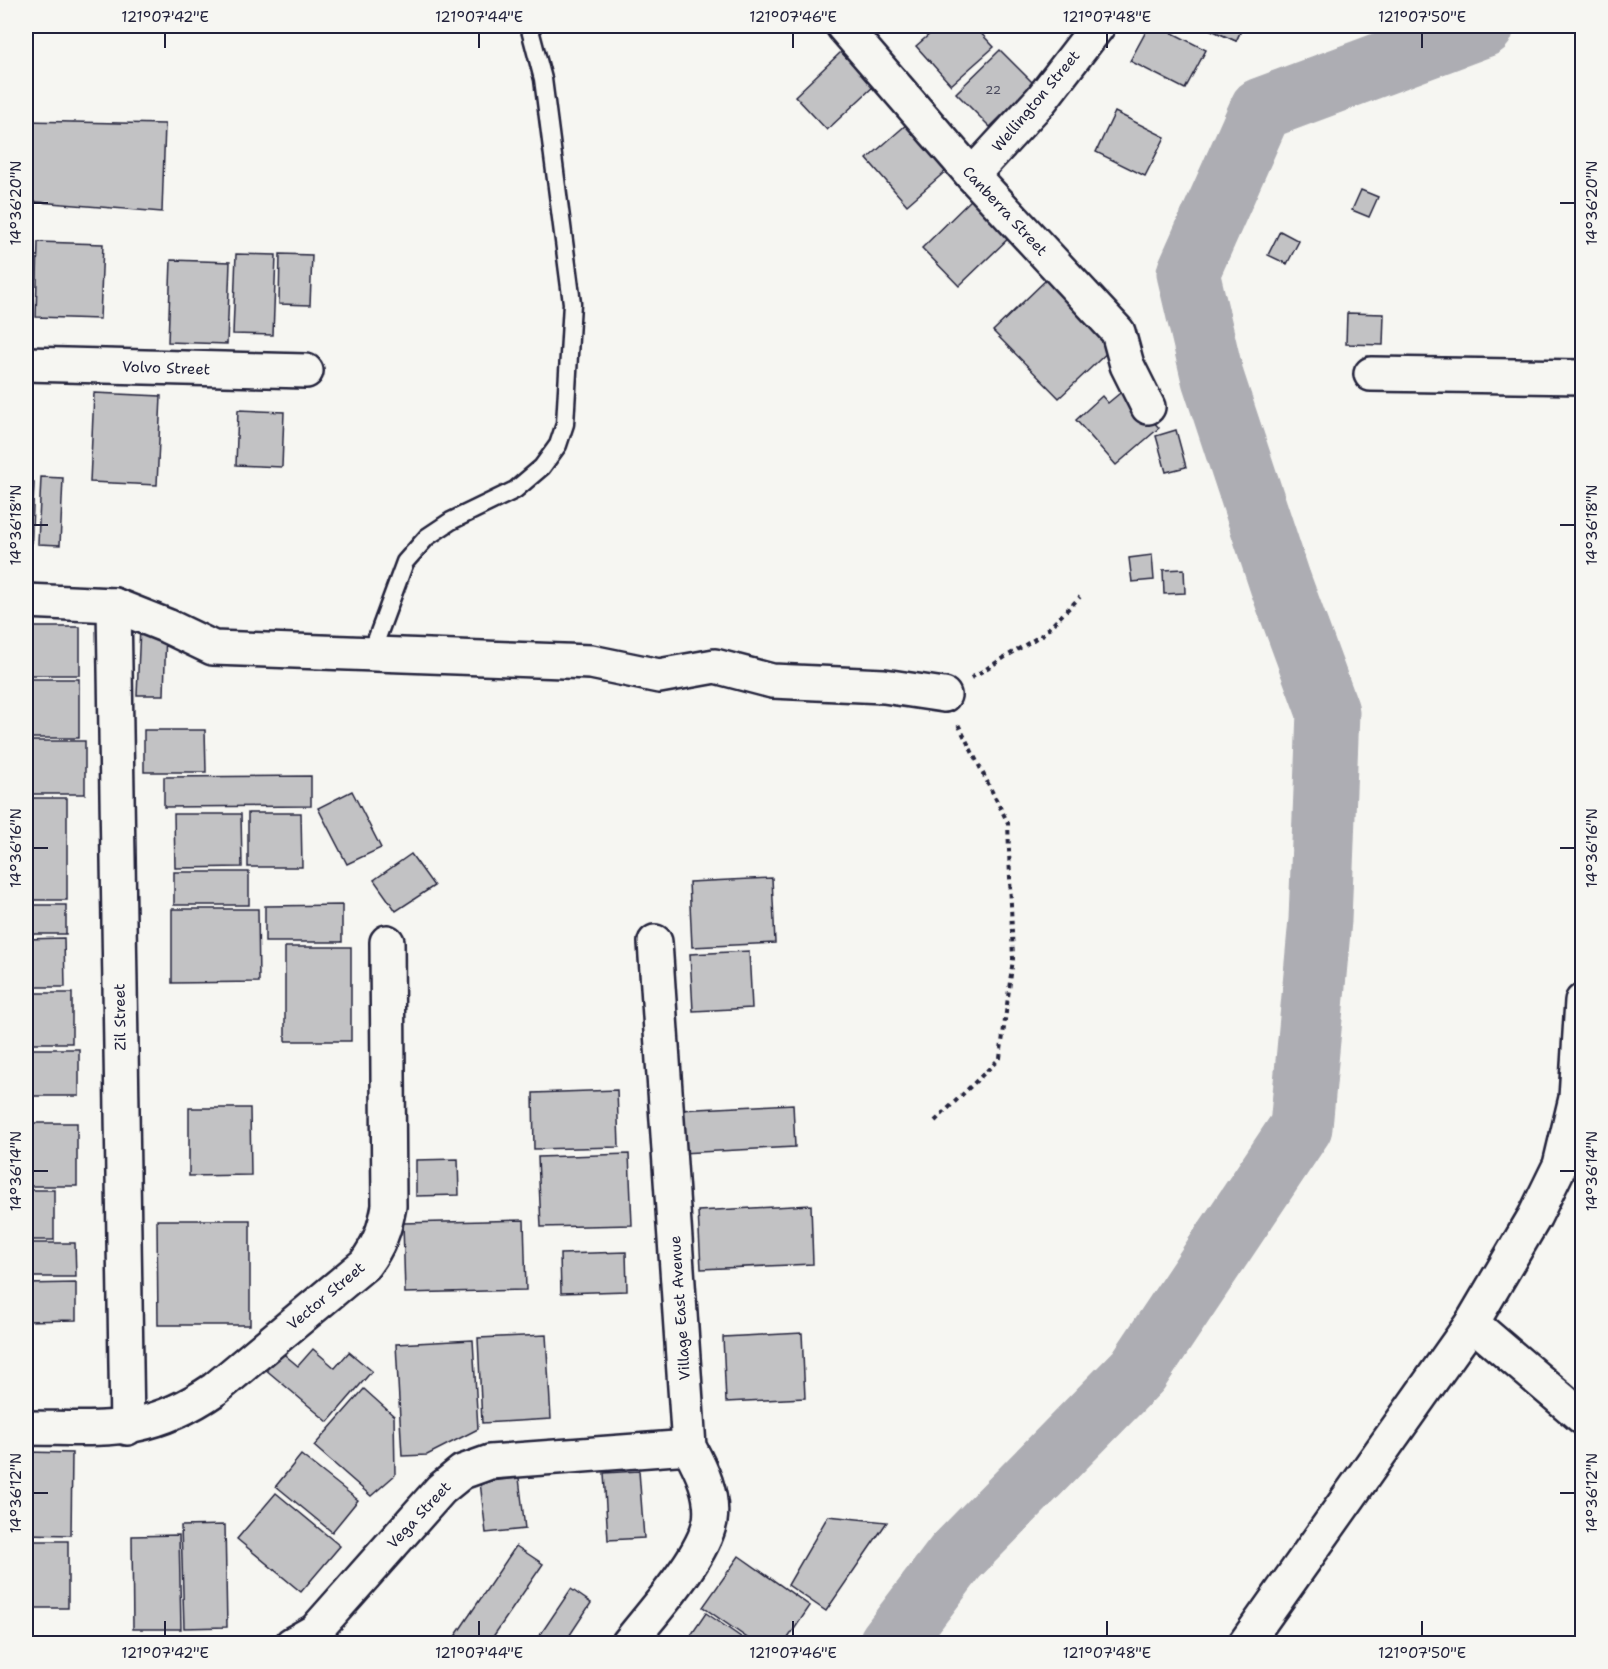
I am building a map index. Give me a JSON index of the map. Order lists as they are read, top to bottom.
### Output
{
  "streets": {
    "street": [
      "Wellington Street",
      "Canberra Street",
      "Volvo Street",
      "Zil Street",
      "Vector Street",
      "Village East Avenue",
      "Vega Street"
    ]
  },
  "crossings": [
    ["Wellington Street", "Canberra Street"],
    ["Zil Street", "Vector Street"],
    ["Village East Avenue", "Vega Street"]
  ],
  "house_numbers": ["22"],
  "coordinates": [
    "121°07'42\"E",
    "121°07'44\"E",
    "121°07'46\"E",
    "121°07'48\"E",
    "121°07'50\"E",
    "14°36'20\"N",
    "14°36'18\"N",
    "14°36'16\"N",
    "14°36'14\"N",
    "14°36'12\"N"
  ]
}
